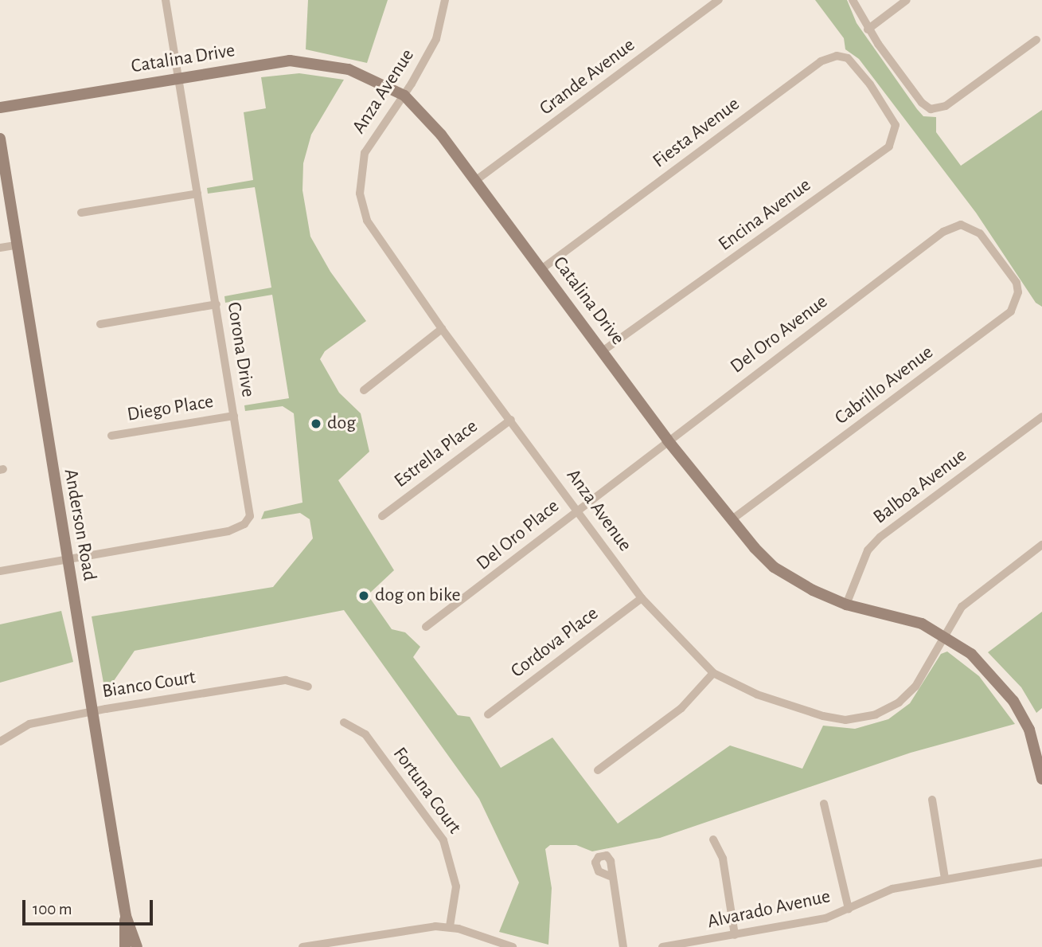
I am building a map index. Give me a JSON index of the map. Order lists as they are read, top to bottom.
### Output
{
  "streets": {
    "street": [
      "Catalina Drive",
      "Grande Avenue",
      "Anza Avenue",
      "Fiesta Avenue",
      "Encina Avenue",
      "Del Oro Avenue",
      "Corona Drive",
      "Cabrillo Avenue",
      "Diego Place",
      "Estrella Place",
      "Balboa Avenue",
      "Anderson Road",
      "Del Oro Place",
      "Cordova Place",
      "Bianco Court",
      "Fortuna Court",
      "Alvarado Avenue"
    ]
  },
  "crossings": [
    ["Catalina Drive", "Grande Avenue"],
    ["Catalina Drive", "Anza Avenue"],
    ["Catalina Drive", "Fiesta Avenue"],
    ["Catalina Drive", "Encina Avenue"],
    ["Catalina Drive", "Del Oro Avenue"],
    ["Catalina Drive", "Corona Drive"],
    ["Catalina Drive", "Cabrillo Avenue"],
    ["Catalina Drive", "Balboa Avenue"],
    ["Anza Avenue", "Del Oro Avenue"],
    ["Anza Avenue", "Estrella Place"],
    ["Anza Avenue", "Del Oro Place"],
    ["Anza Avenue", "Cordova Place"],
    ["Fiesta Avenue", "Encina Avenue"],
    ["Del Oro Avenue", "Cabrillo Avenue"],
    ["Del Oro Avenue", "Del Oro Place"],
    ["Corona Drive", "Diego Place"],
    ["Corona Drive", "Anderson Road"],
    ["Anderson Road", "Bianco Court"]
  ],
  "places": ["dog", "dog on bike"],
  "scale_bar": "100 m"
}
